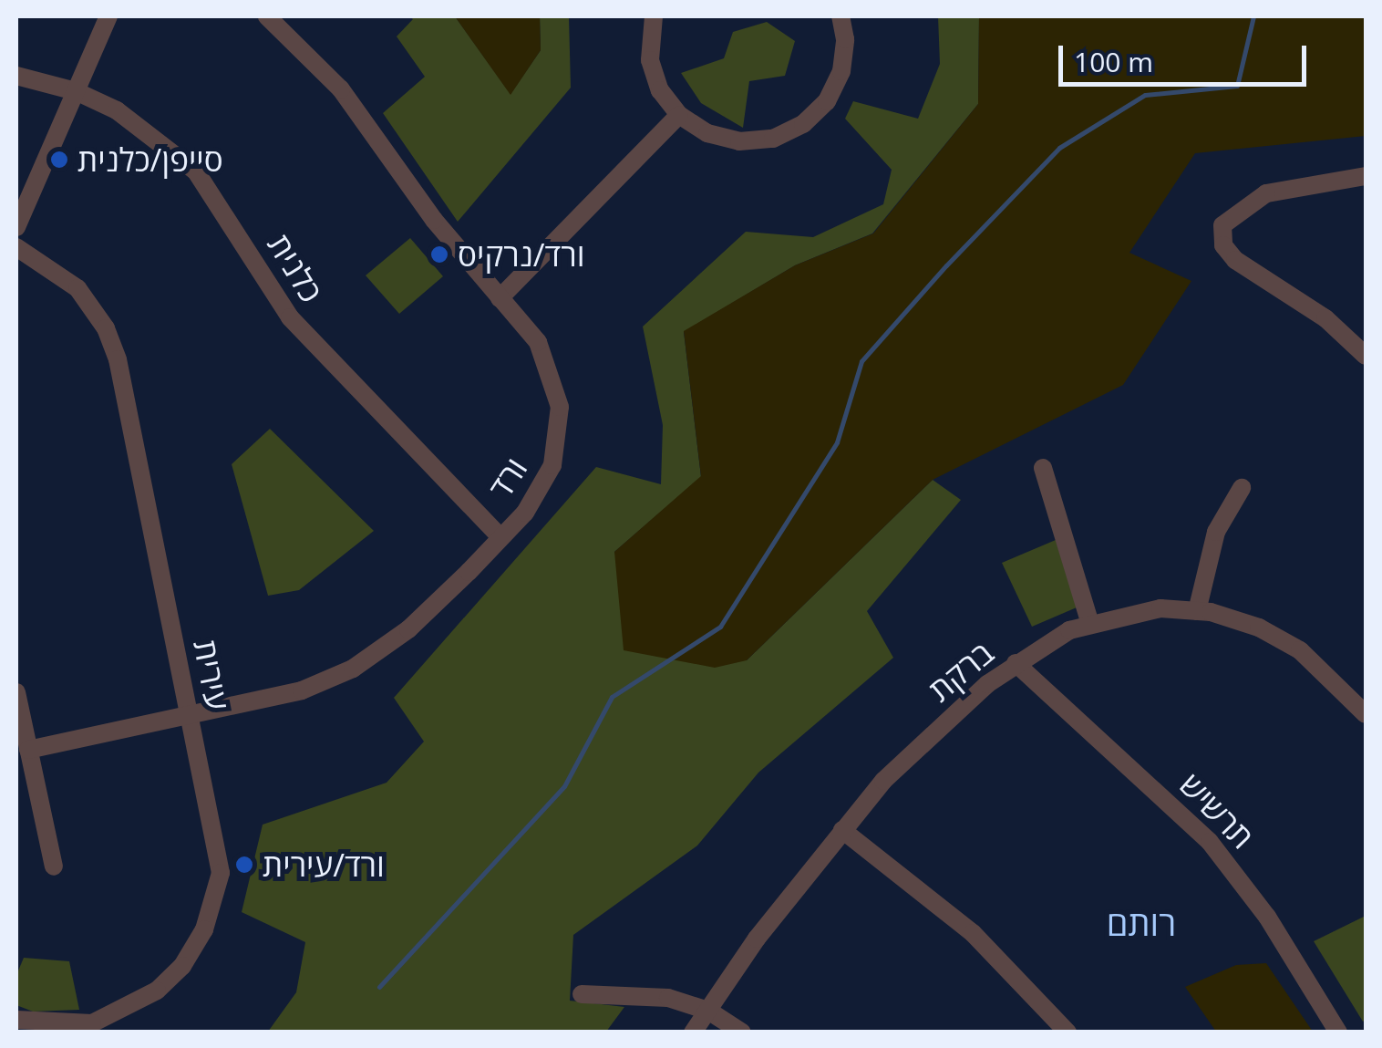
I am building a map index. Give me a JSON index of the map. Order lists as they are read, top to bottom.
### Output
{
  "streets": {
    "street": [
      "כלנית",
      "ורד",
      "ברקת",
      "עירית",
      "תרשיש"
    ]
  },
  "crossings": [
    ["כלנית", "ורד"],
    ["ורד", "עירית"],
    ["ברקת", "תרשיש"]
  ],
  "districts": ["רותם"],
  "places": ["סייפן/כלנית", "ורד/נרקיס", "ורד/עירית"],
  "scale_bar": "100 m"
}
